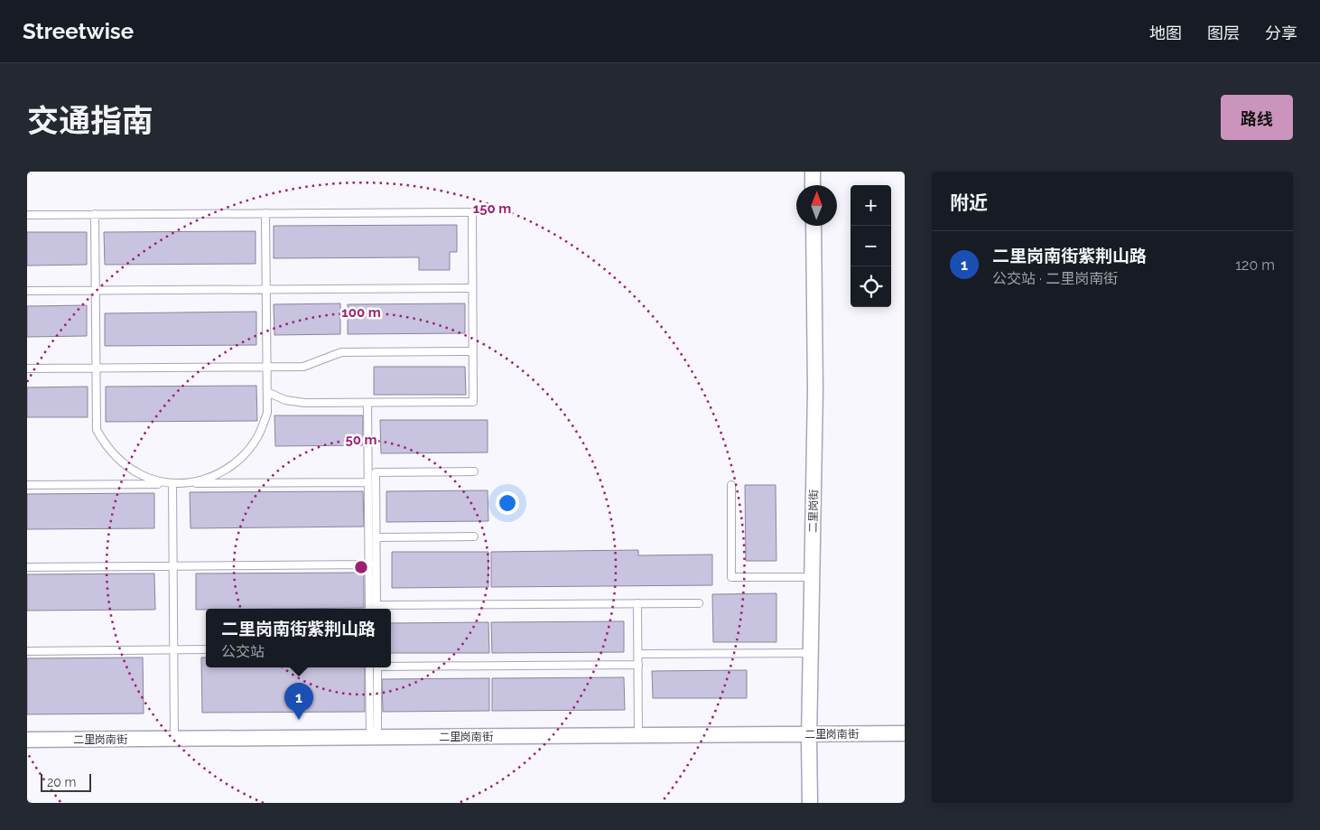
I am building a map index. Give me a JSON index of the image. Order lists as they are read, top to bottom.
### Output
{
  "streets": {
    "street": ["二里岗街", "二里岗南街"]
  },
  "crossings": [
    ["二里岗街", "二里岗南街"]
  ],
  "scale_bar": "20 m",
  "north": "top",
  "page": {
    "header": "Streetwise",
    "nav": ["地图", "图层", "分享"],
    "title": "交通指南",
    "buttons": "路线",
    "heading": "附近",
    "map_buttons": ["+", "−"],
    "list": [
      {
        "mark": "1",
        "name": "二里岗南街紫荆山路",
        "note": "公交站 · 二里岗南街",
        "value": "120 m"
      }
    ],
    "popup": ["二里岗南街紫荆山路", "公交站"],
    "pins": "1",
    "scale": "20 m"
  },
  "rings": ["150 m", "100 m", "50 m"]
}
